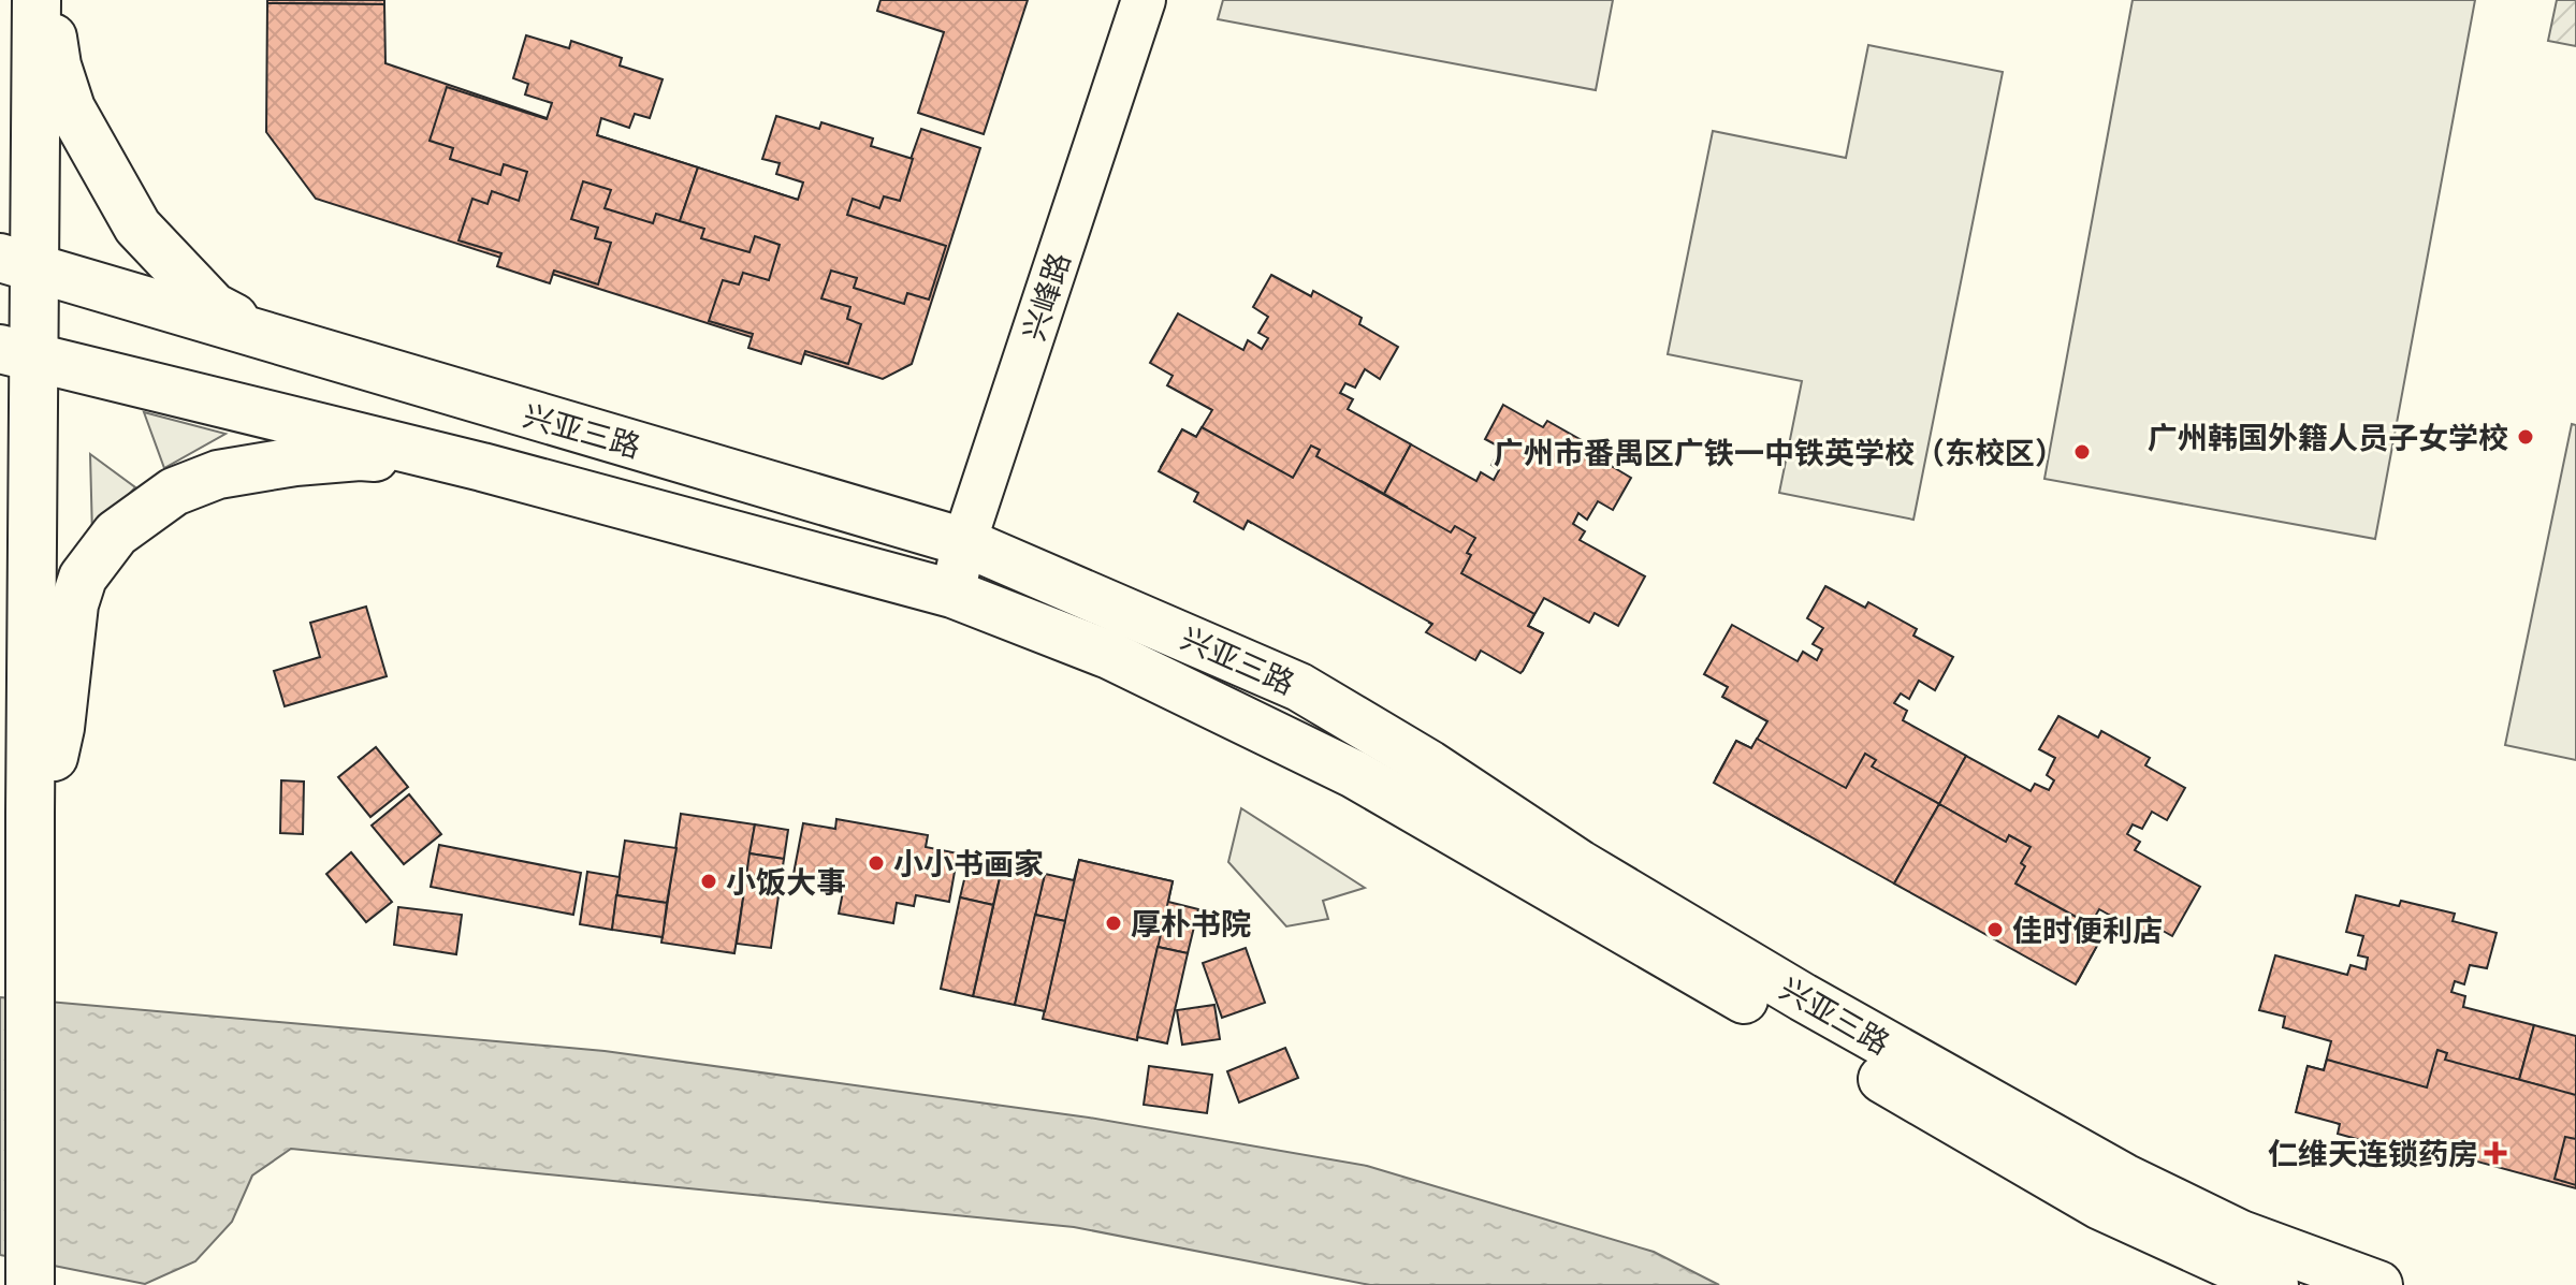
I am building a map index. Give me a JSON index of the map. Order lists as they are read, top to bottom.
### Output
{
  "streets": {
    "street": ["兴峰路", "兴亚三路"]
  },
  "crossings": [
    ["兴峰路", "兴亚三路"]
  ],
  "places": {
    "other": [
      "广州韩国外籍人员子女学校",
      "广州市番禺区广铁一中铁英学校（东校区）",
      "小小书画家",
      "小饭大事",
      "厚朴书院",
      "佳时便利店"
    ],
    "health": ["仁维天连锁药房"]
  }
}
